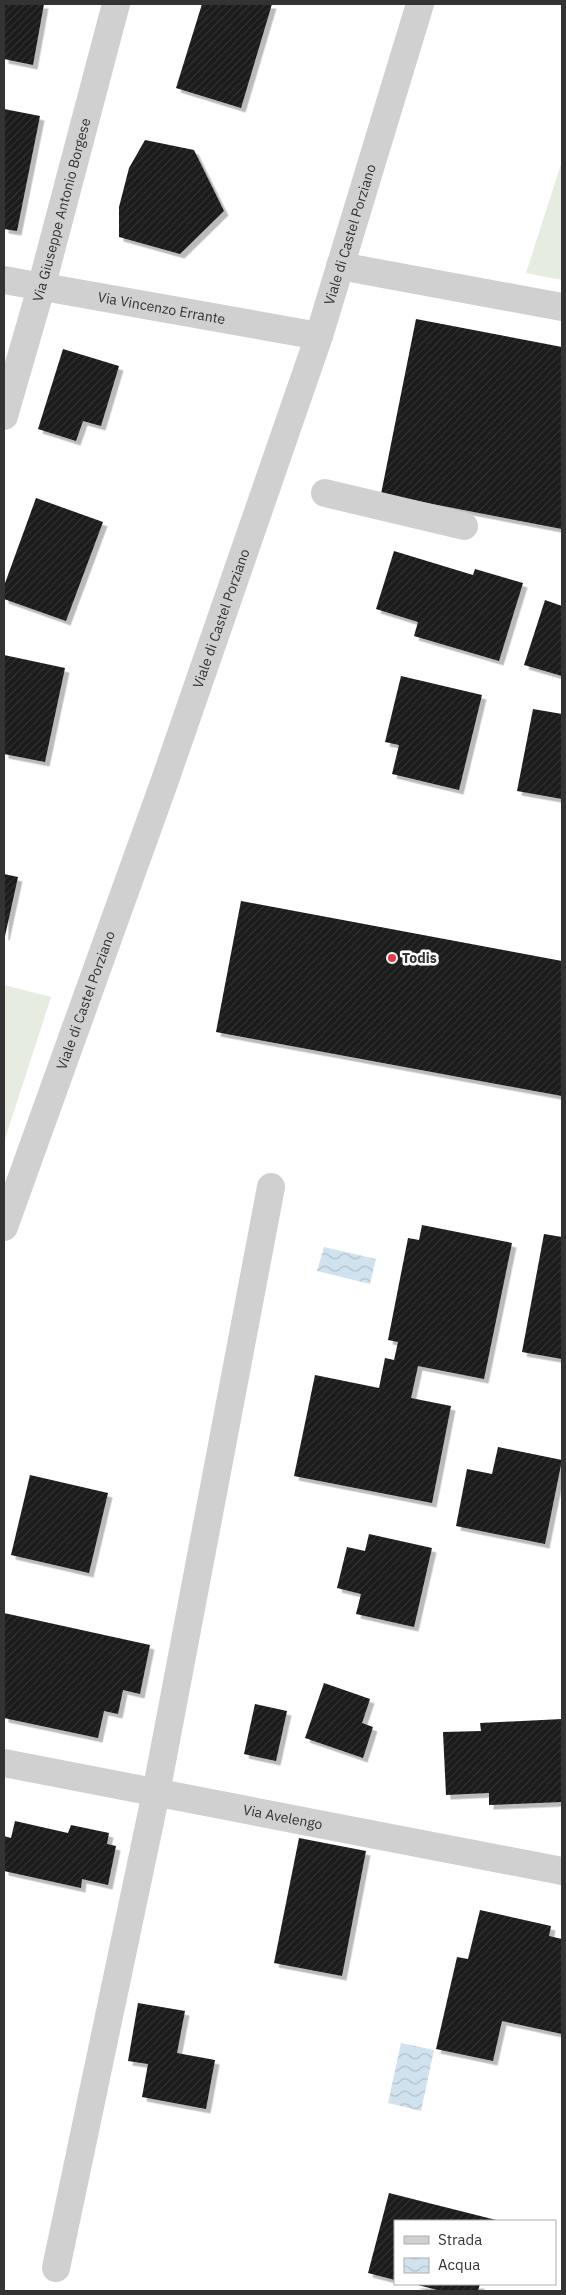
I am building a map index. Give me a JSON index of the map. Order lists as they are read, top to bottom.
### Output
{
  "streets": {
    "street": [
      "Via Giuseppe Antonio Borgese",
      "Viale di Castel Porziano",
      "Via Vincenzo Errante",
      "Via Avelengo"
    ]
  },
  "crossings": [
    ["Via Giuseppe Antonio Borgese", "Via Vincenzo Errante"],
    ["Viale di Castel Porziano", "Via Vincenzo Errante"]
  ],
  "places": ["Todis"],
  "legend": ["Strada", "Acqua"]
}
